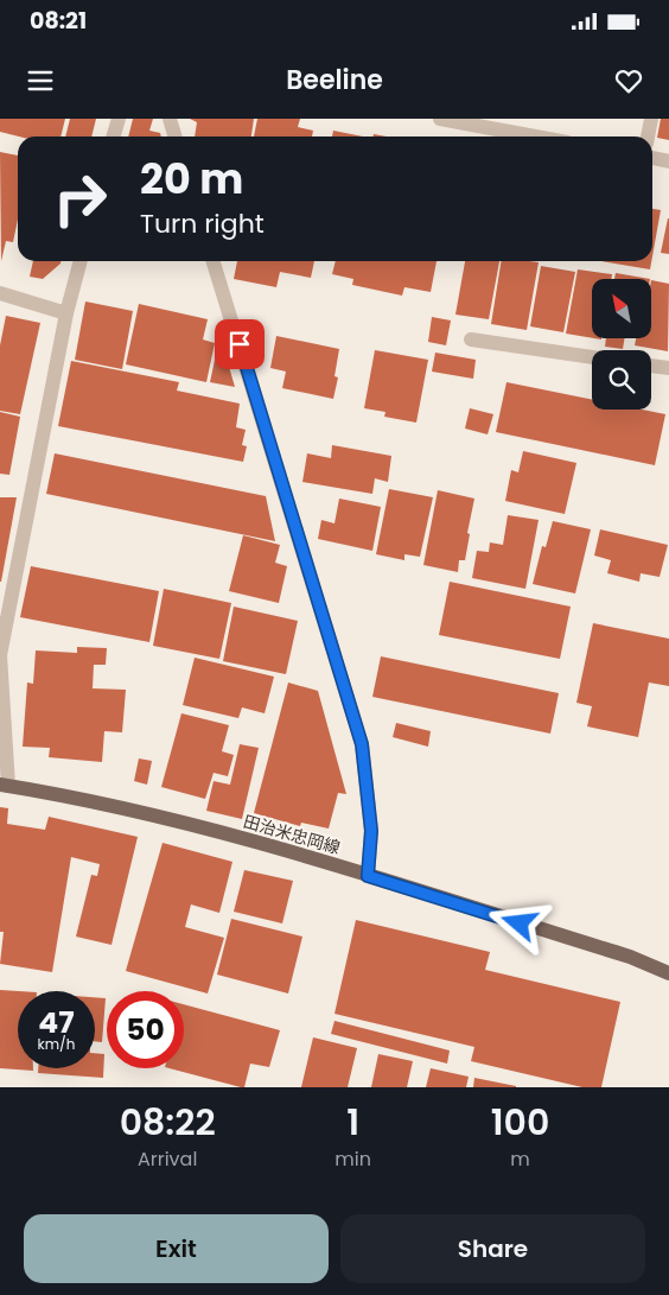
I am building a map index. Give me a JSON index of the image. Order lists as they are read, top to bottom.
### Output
{
  "streets": {
    "main road": ["田治米忠岡線"]
  },
  "north": "top left",
  "page": {
    "status": "08:21",
    "header": "Beeline",
    "turn": ["20 m", "Turn right"],
    "speed": "47 km/h",
    "limit": "50",
    "eta": [
      "08:22",
      "Arrival",
      "1",
      "min",
      "100",
      "m"
    ],
    "buttons": ["Exit", "Share"]
  }
}
